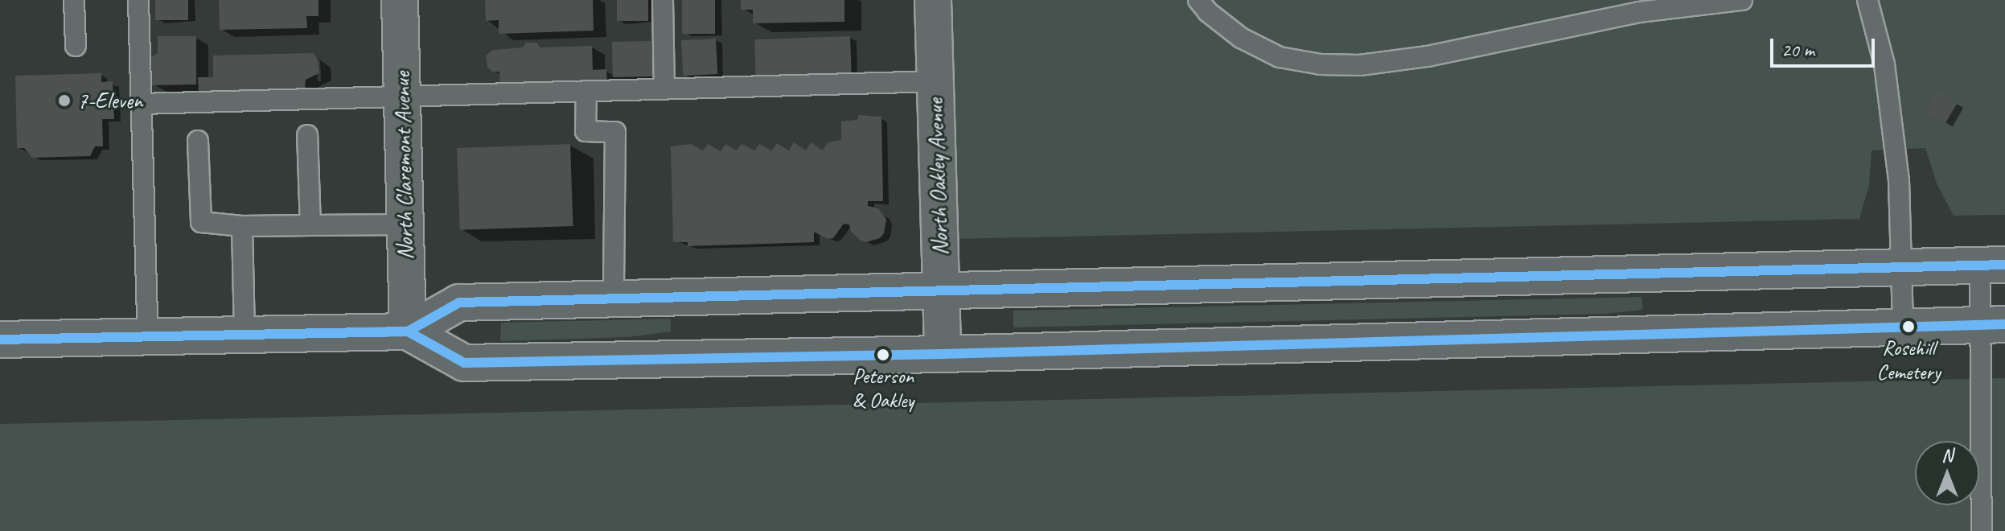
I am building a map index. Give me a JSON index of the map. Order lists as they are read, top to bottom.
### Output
{
  "streets": {
    "main road": ["North Claremont Avenue", "North Oakley Avenue"]
  },
  "places": ["7-Eleven", "Rosehill Cemetery", "Peterson & Oakley"],
  "scale_bar": "20 m",
  "north": "top"
}
